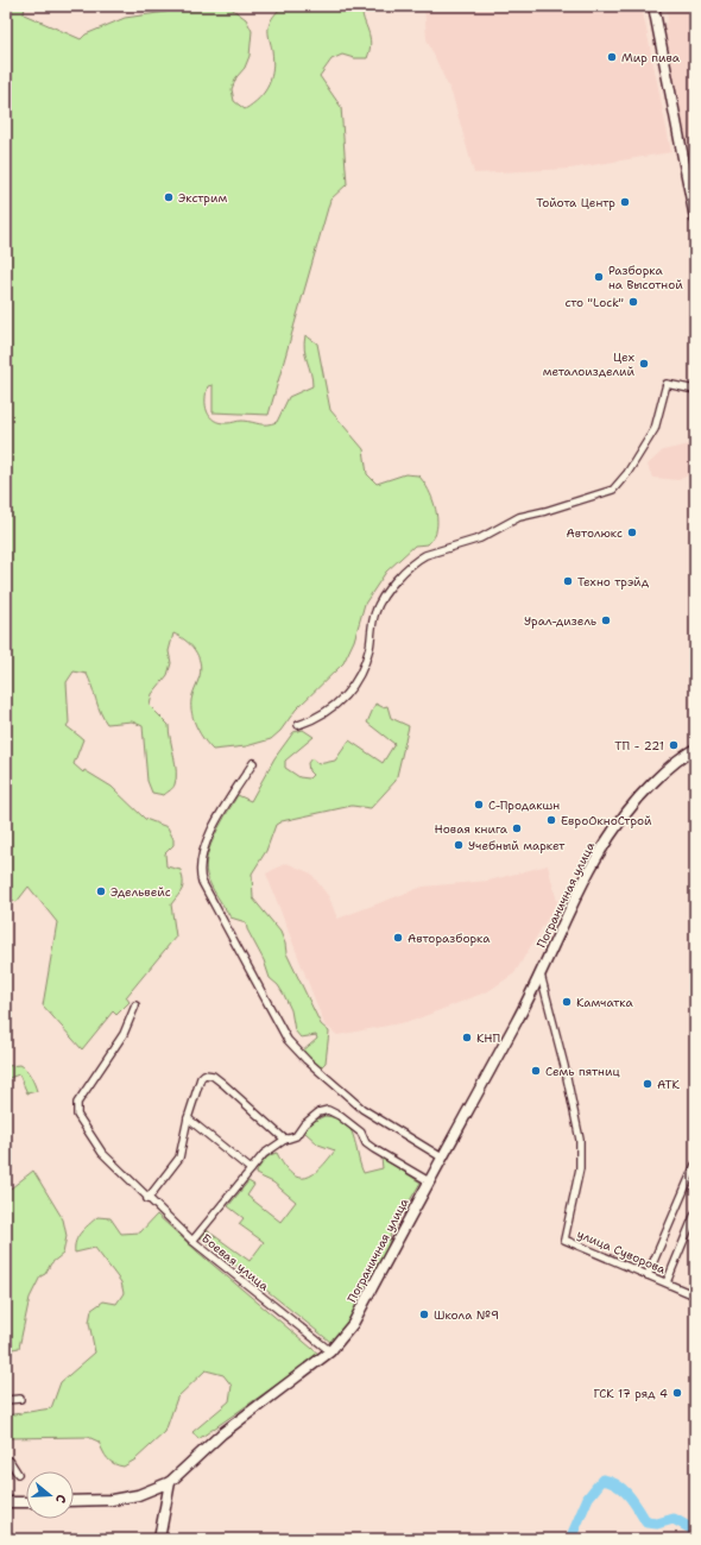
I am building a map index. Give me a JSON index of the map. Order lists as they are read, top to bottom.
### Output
{
  "streets": {
    "street": ["Пограничная улица", "улица Суворова", "Боевая улица"]
  },
  "crossings": [
    ["Пограничная улица", "улица Суворова"],
    ["Пограничная улица", "Боевая улица"]
  ],
  "places": [
    "Мир пива",
    "Экстрим",
    "Тойота Центр",
    "Разборка на Высотной",
    "сто \"Lock\"",
    "Цех металоизделий",
    "Автолюкс",
    "Техно трэйд",
    "Урал-дизель",
    "ТП - 221",
    "С-Продакшн",
    "ЕвроОкноСтрой",
    "Новая книга",
    "Учебный маркет",
    "Эдельвейс",
    "Авторазборка",
    "Камчатка",
    "КНП",
    "Семь пятниц",
    "АТК",
    "Школа №9",
    "ГСК 17 ряд 4"
  ],
  "north": "right"
}
